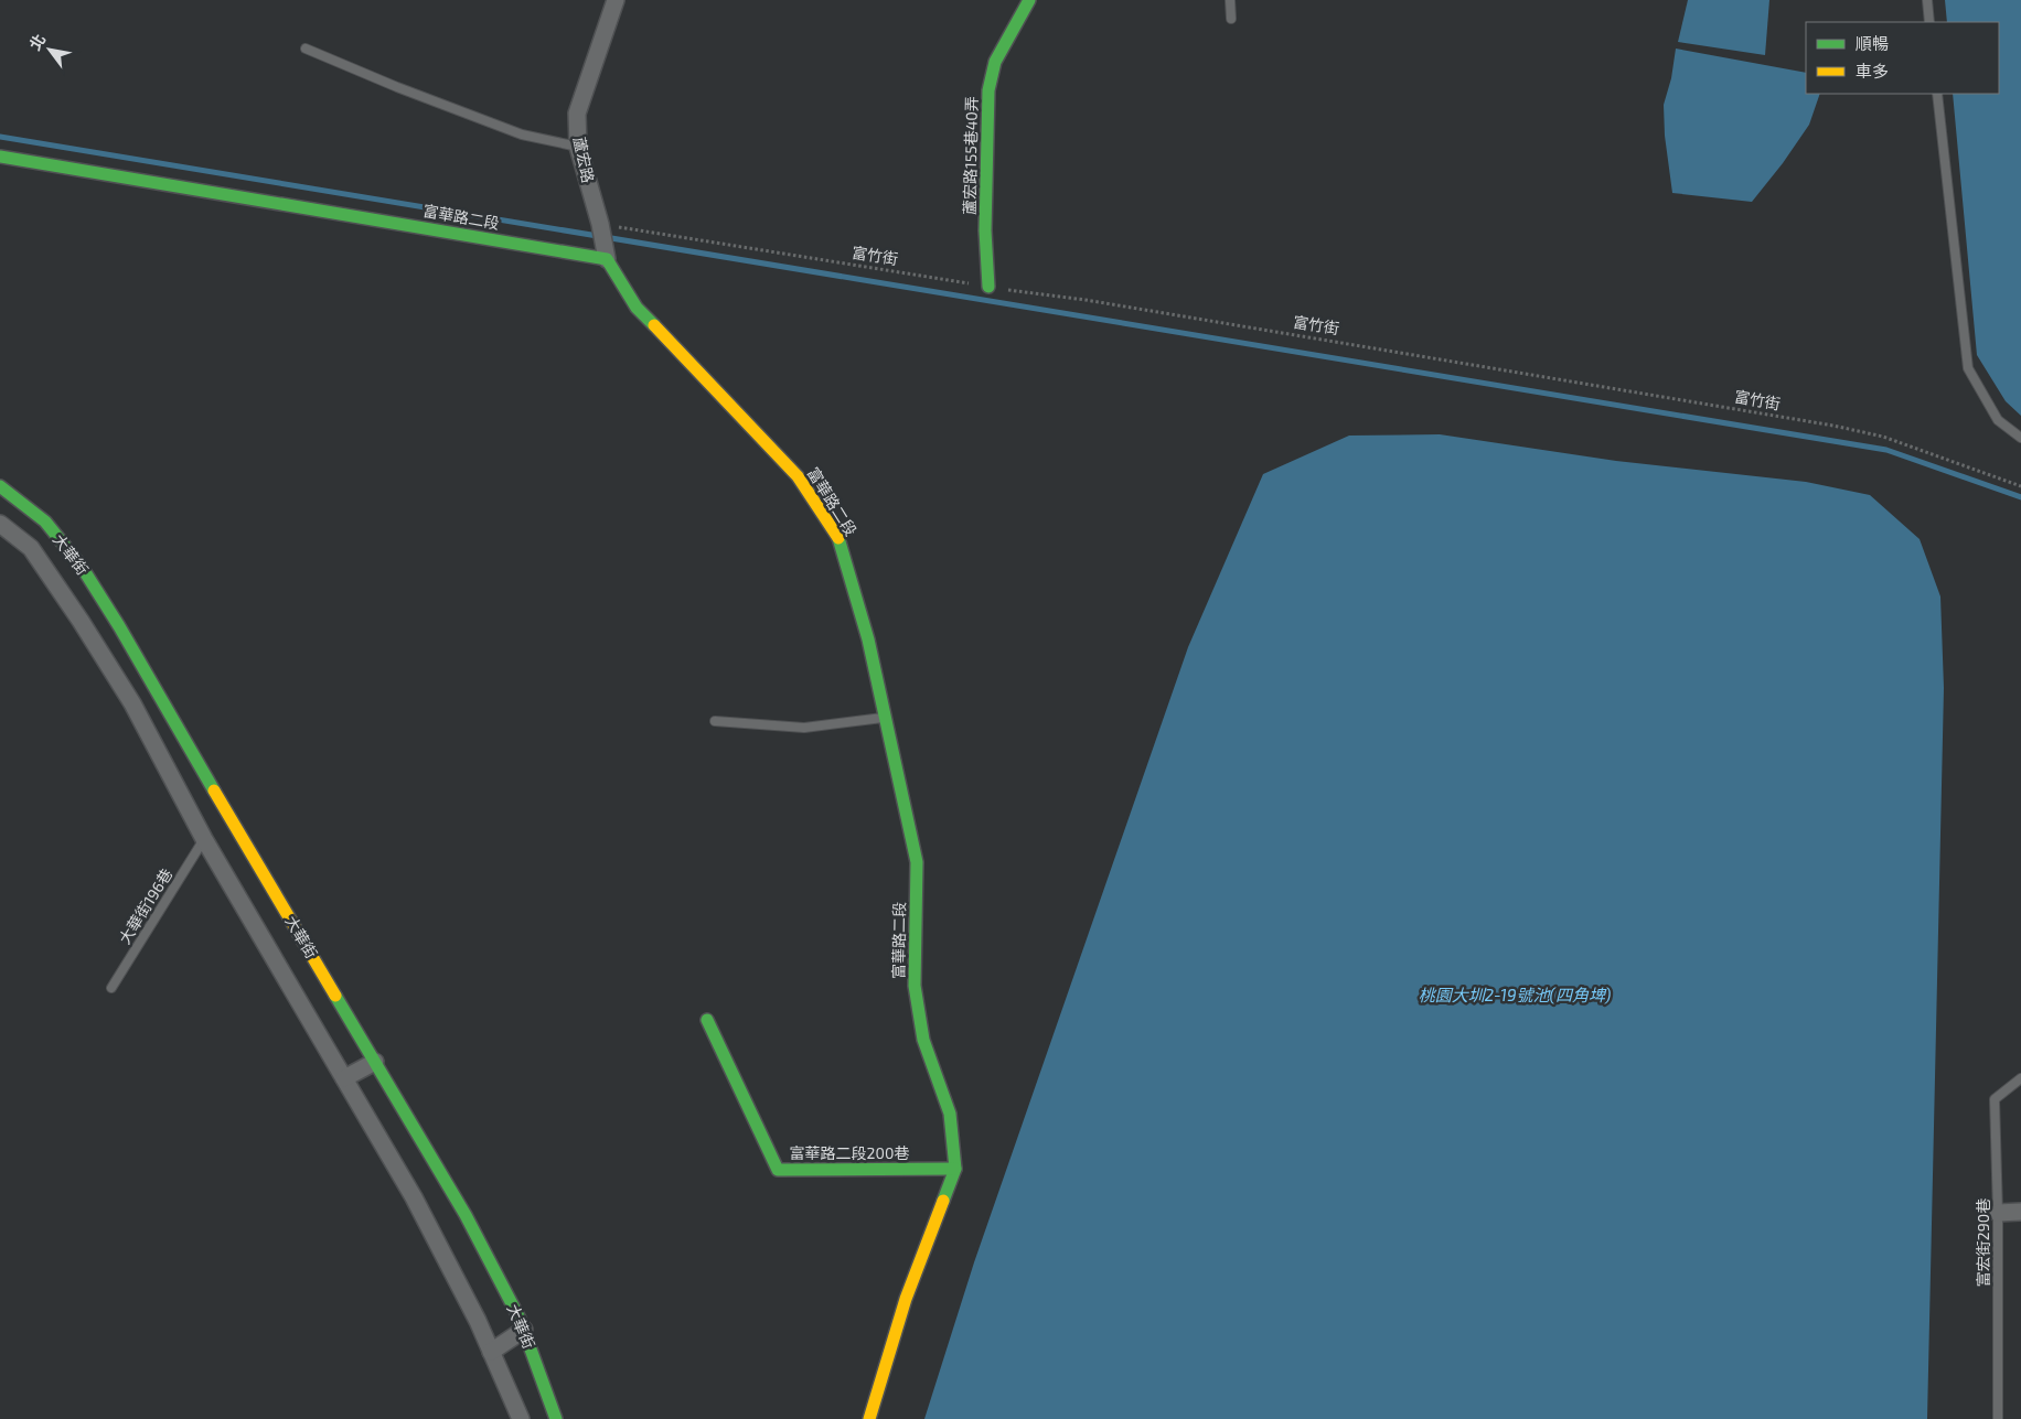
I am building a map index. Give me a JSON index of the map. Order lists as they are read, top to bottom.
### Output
{
  "streets": {
    "street": [
      "蘆宏路155巷40弄",
      "蘆宏路",
      "富華路二段",
      "大華街",
      "富華路二段200巷"
    ],
    "lane": ["大華街196巷", "富宏街290巷"],
    "path": ["富竹街"]
  },
  "crossings": [
    ["蘆宏路155巷40弄", "富竹街"],
    ["蘆宏路", "富華路二段"],
    ["蘆宏路", "富竹街"],
    ["富華路二段", "富竹街"],
    ["富華路二段", "富華路二段200巷"],
    ["大華街", "大華街196巷"]
  ],
  "water": ["桃園大圳2-19號池(四角埤)"],
  "legend": ["順暢", "車多"],
  "north": "top left"
}
